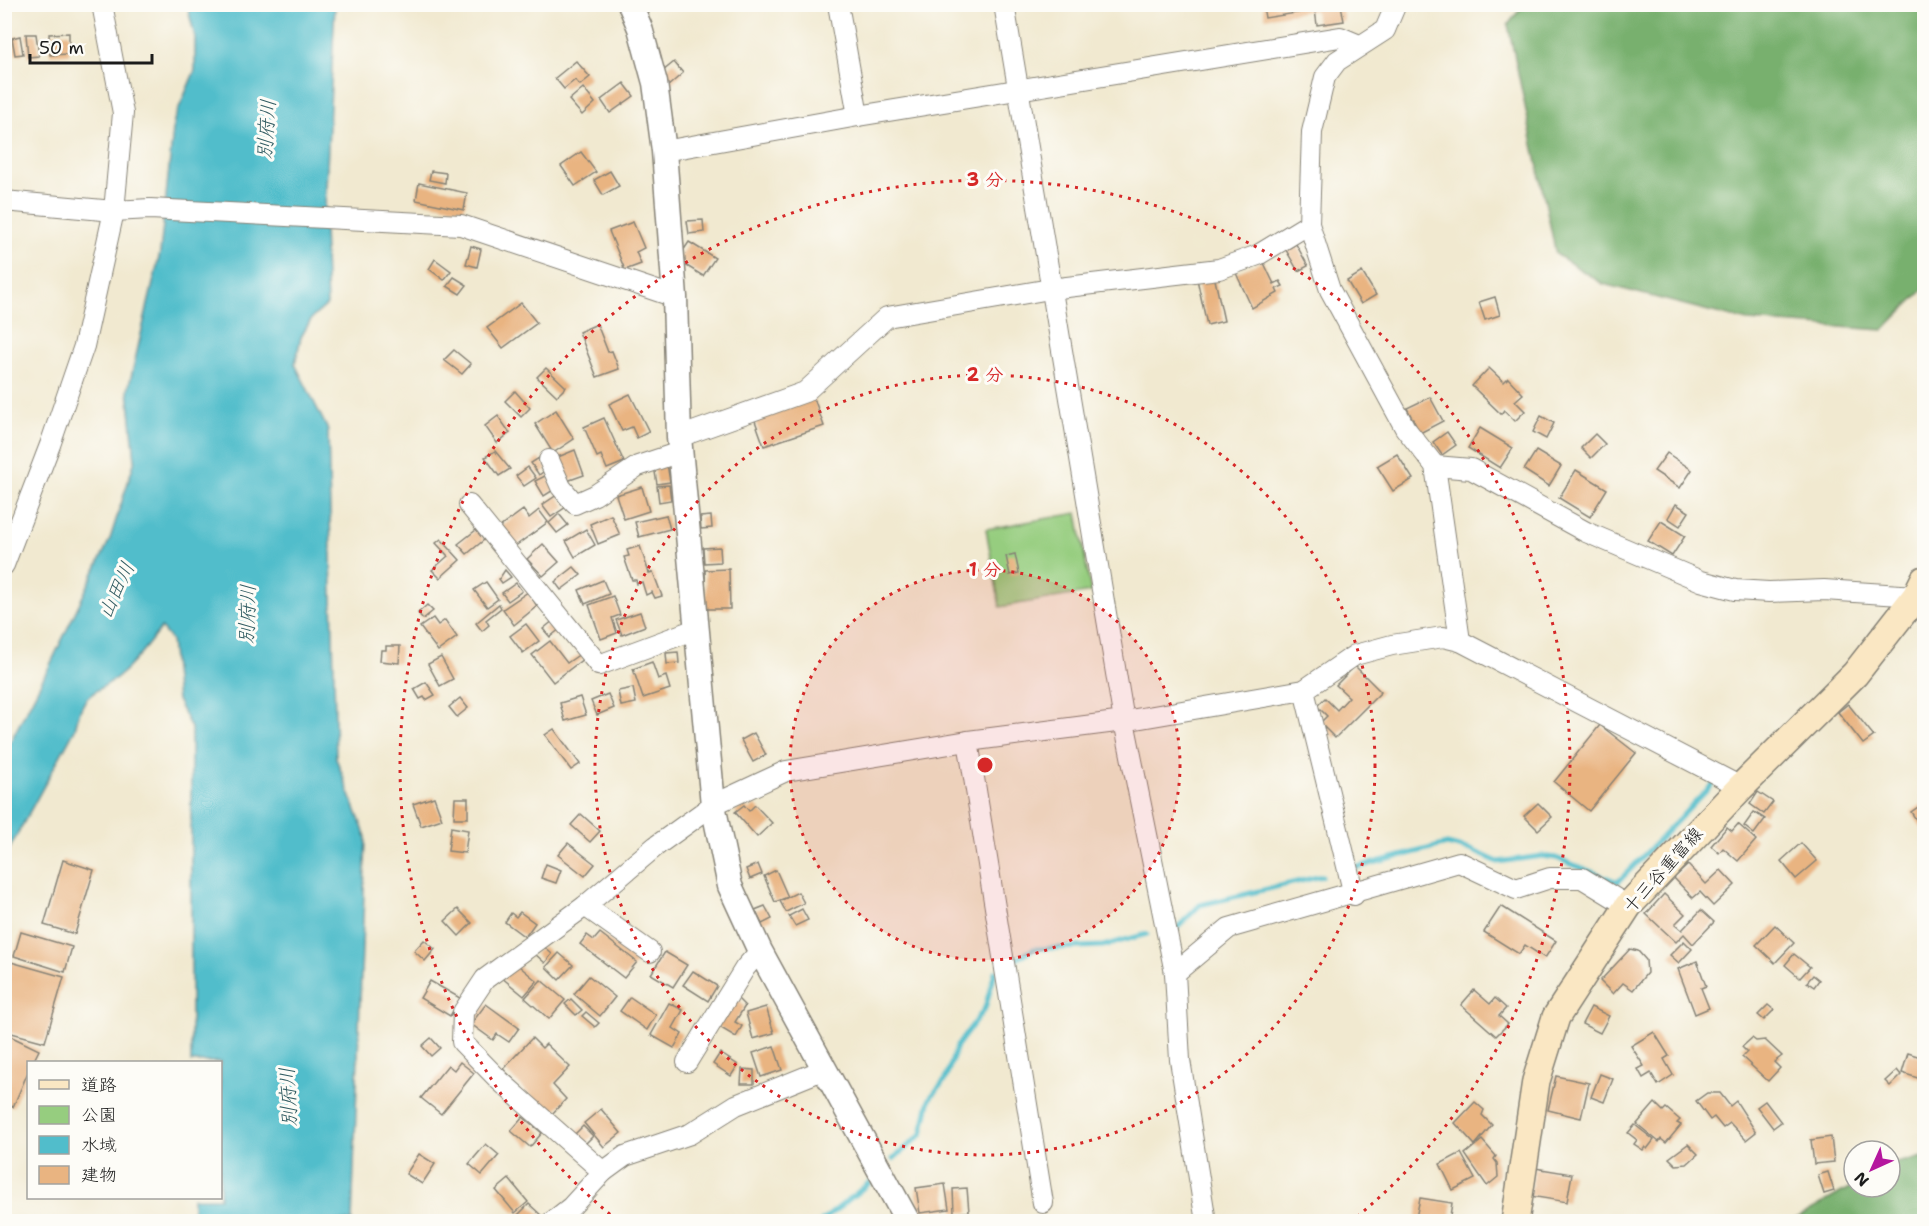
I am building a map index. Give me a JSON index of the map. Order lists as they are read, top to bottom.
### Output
{
  "streets": {
    "main road": ["十三谷重富線"]
  },
  "water": ["別府川", "山田川"],
  "legend": [
    "道路",
    "公園",
    "水域",
    "建物"
  ],
  "scale_bar": "50 m",
  "north": "bottom left",
  "rings": ["3 分", "2 分", "1 分"]
}
